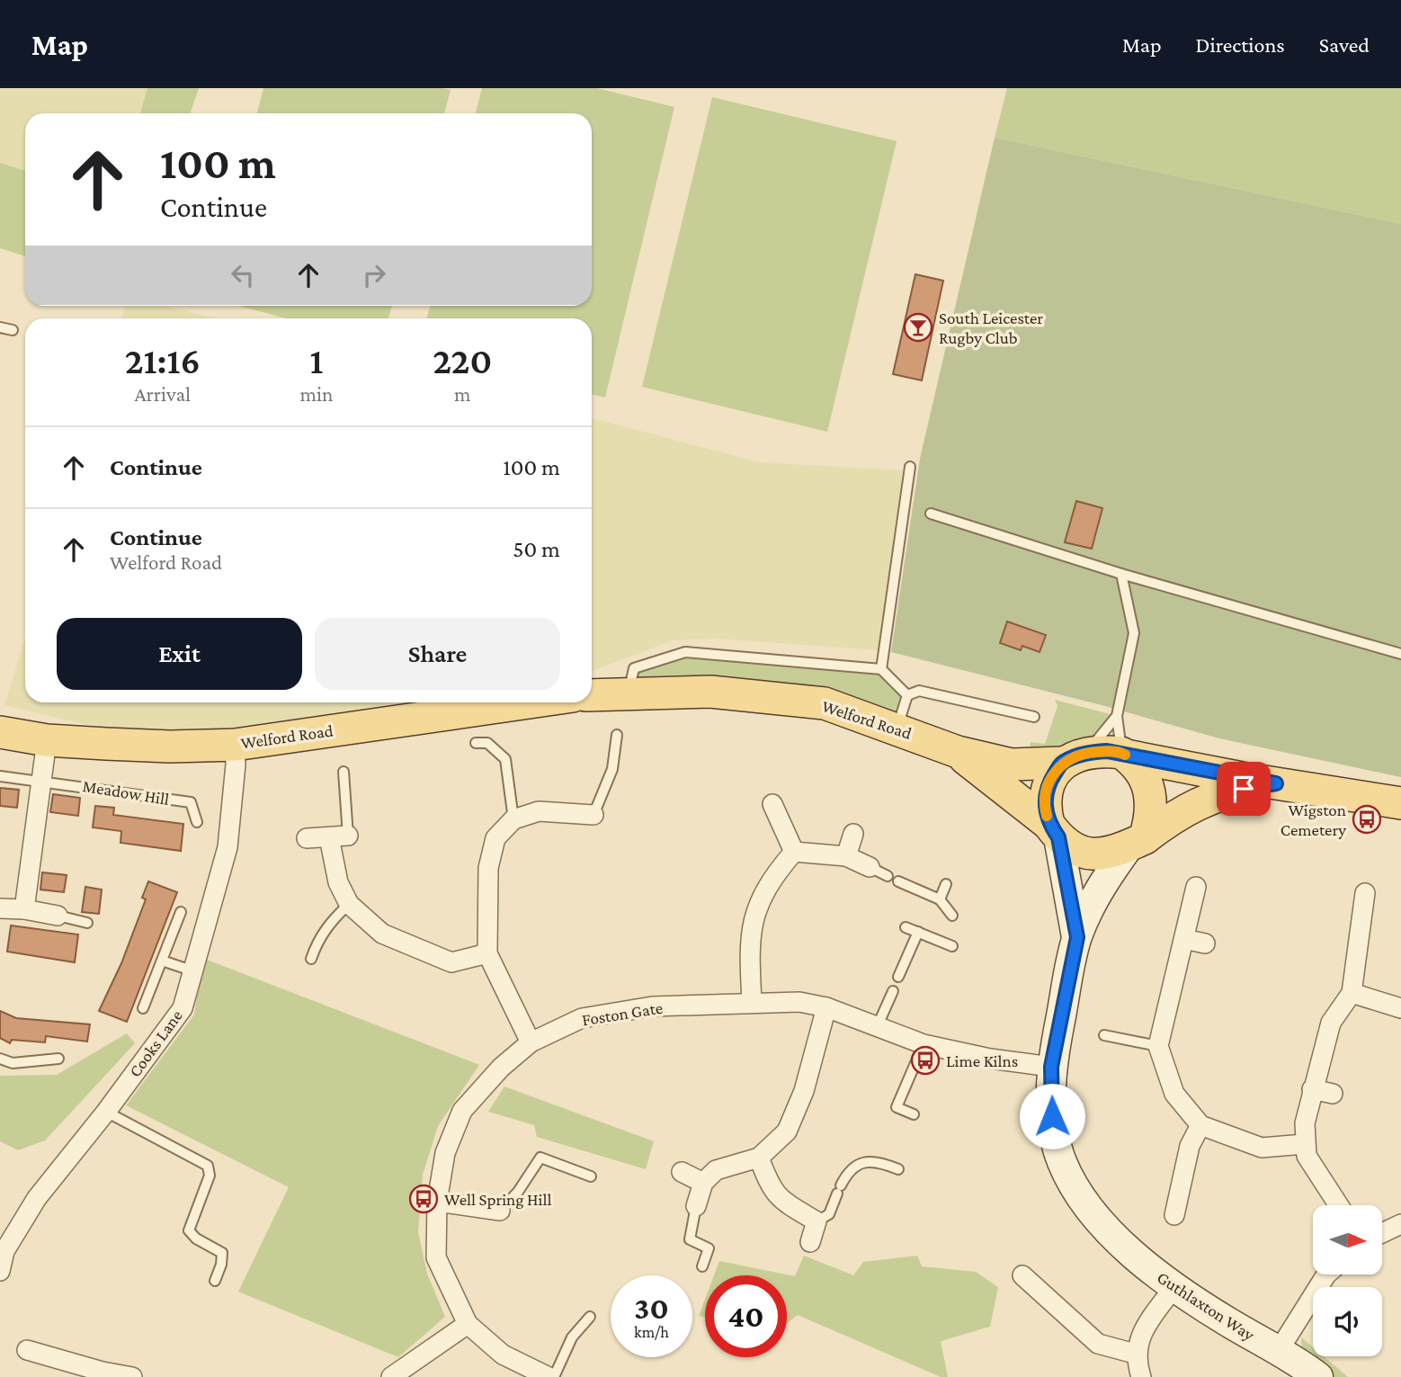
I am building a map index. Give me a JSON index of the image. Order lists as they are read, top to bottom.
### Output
{
  "streets": {
    "main road": ["Welford Road"],
    "street": ["Foston Gate", "Cooks Lane", "Guthlaxton Way"],
    "lane": ["Meadow Hill"]
  },
  "crossings": [
    ["Welford Road", "Cooks Lane"],
    ["Welford Road", "Guthlaxton Way"],
    ["Foston Gate", "Guthlaxton Way"]
  ],
  "places": {
    "bar": ["South Leicester Rugby Club"],
    "bus stop": ["Wigston Cemetery", "Lime Kilns", "Well Spring Hill"]
  },
  "north": "right",
  "page": {
    "header": "Map",
    "nav": ["Map", "Directions", "Saved"],
    "turn": ["100 m", "Continue"],
    "eta": [
      "21:16",
      "Arrival",
      "1",
      "min",
      "220",
      "m"
    ],
    "list": [
      {
        "name": "Continue",
        "value": "100 m"
      },
      {
        "name": "Continue",
        "note": "Welford Road",
        "value": "50 m"
      }
    ],
    "buttons": ["Exit", "Share"],
    "speed": "30 km/h",
    "limit": "40"
  }
}
